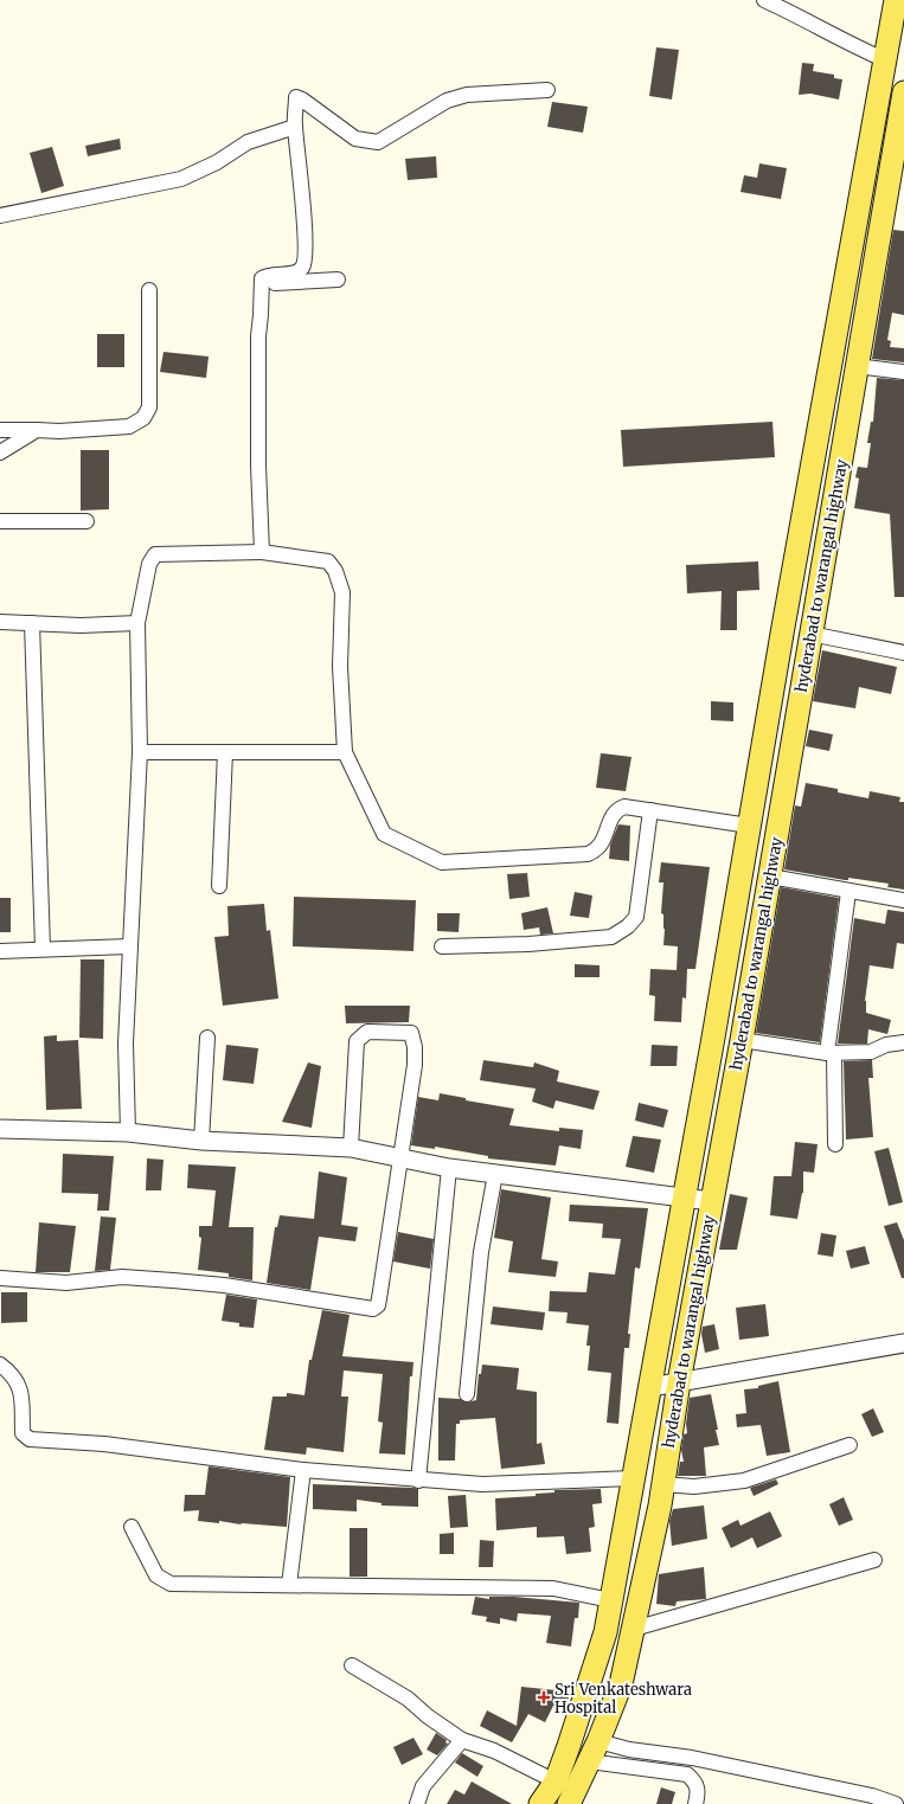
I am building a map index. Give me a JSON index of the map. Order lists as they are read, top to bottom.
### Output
{
  "streets": {
    "main road": ["hyderabad to warangal highway"]
  },
  "places": {
    "health": ["Sri Venkateshwara Hospital"]
  }
}
